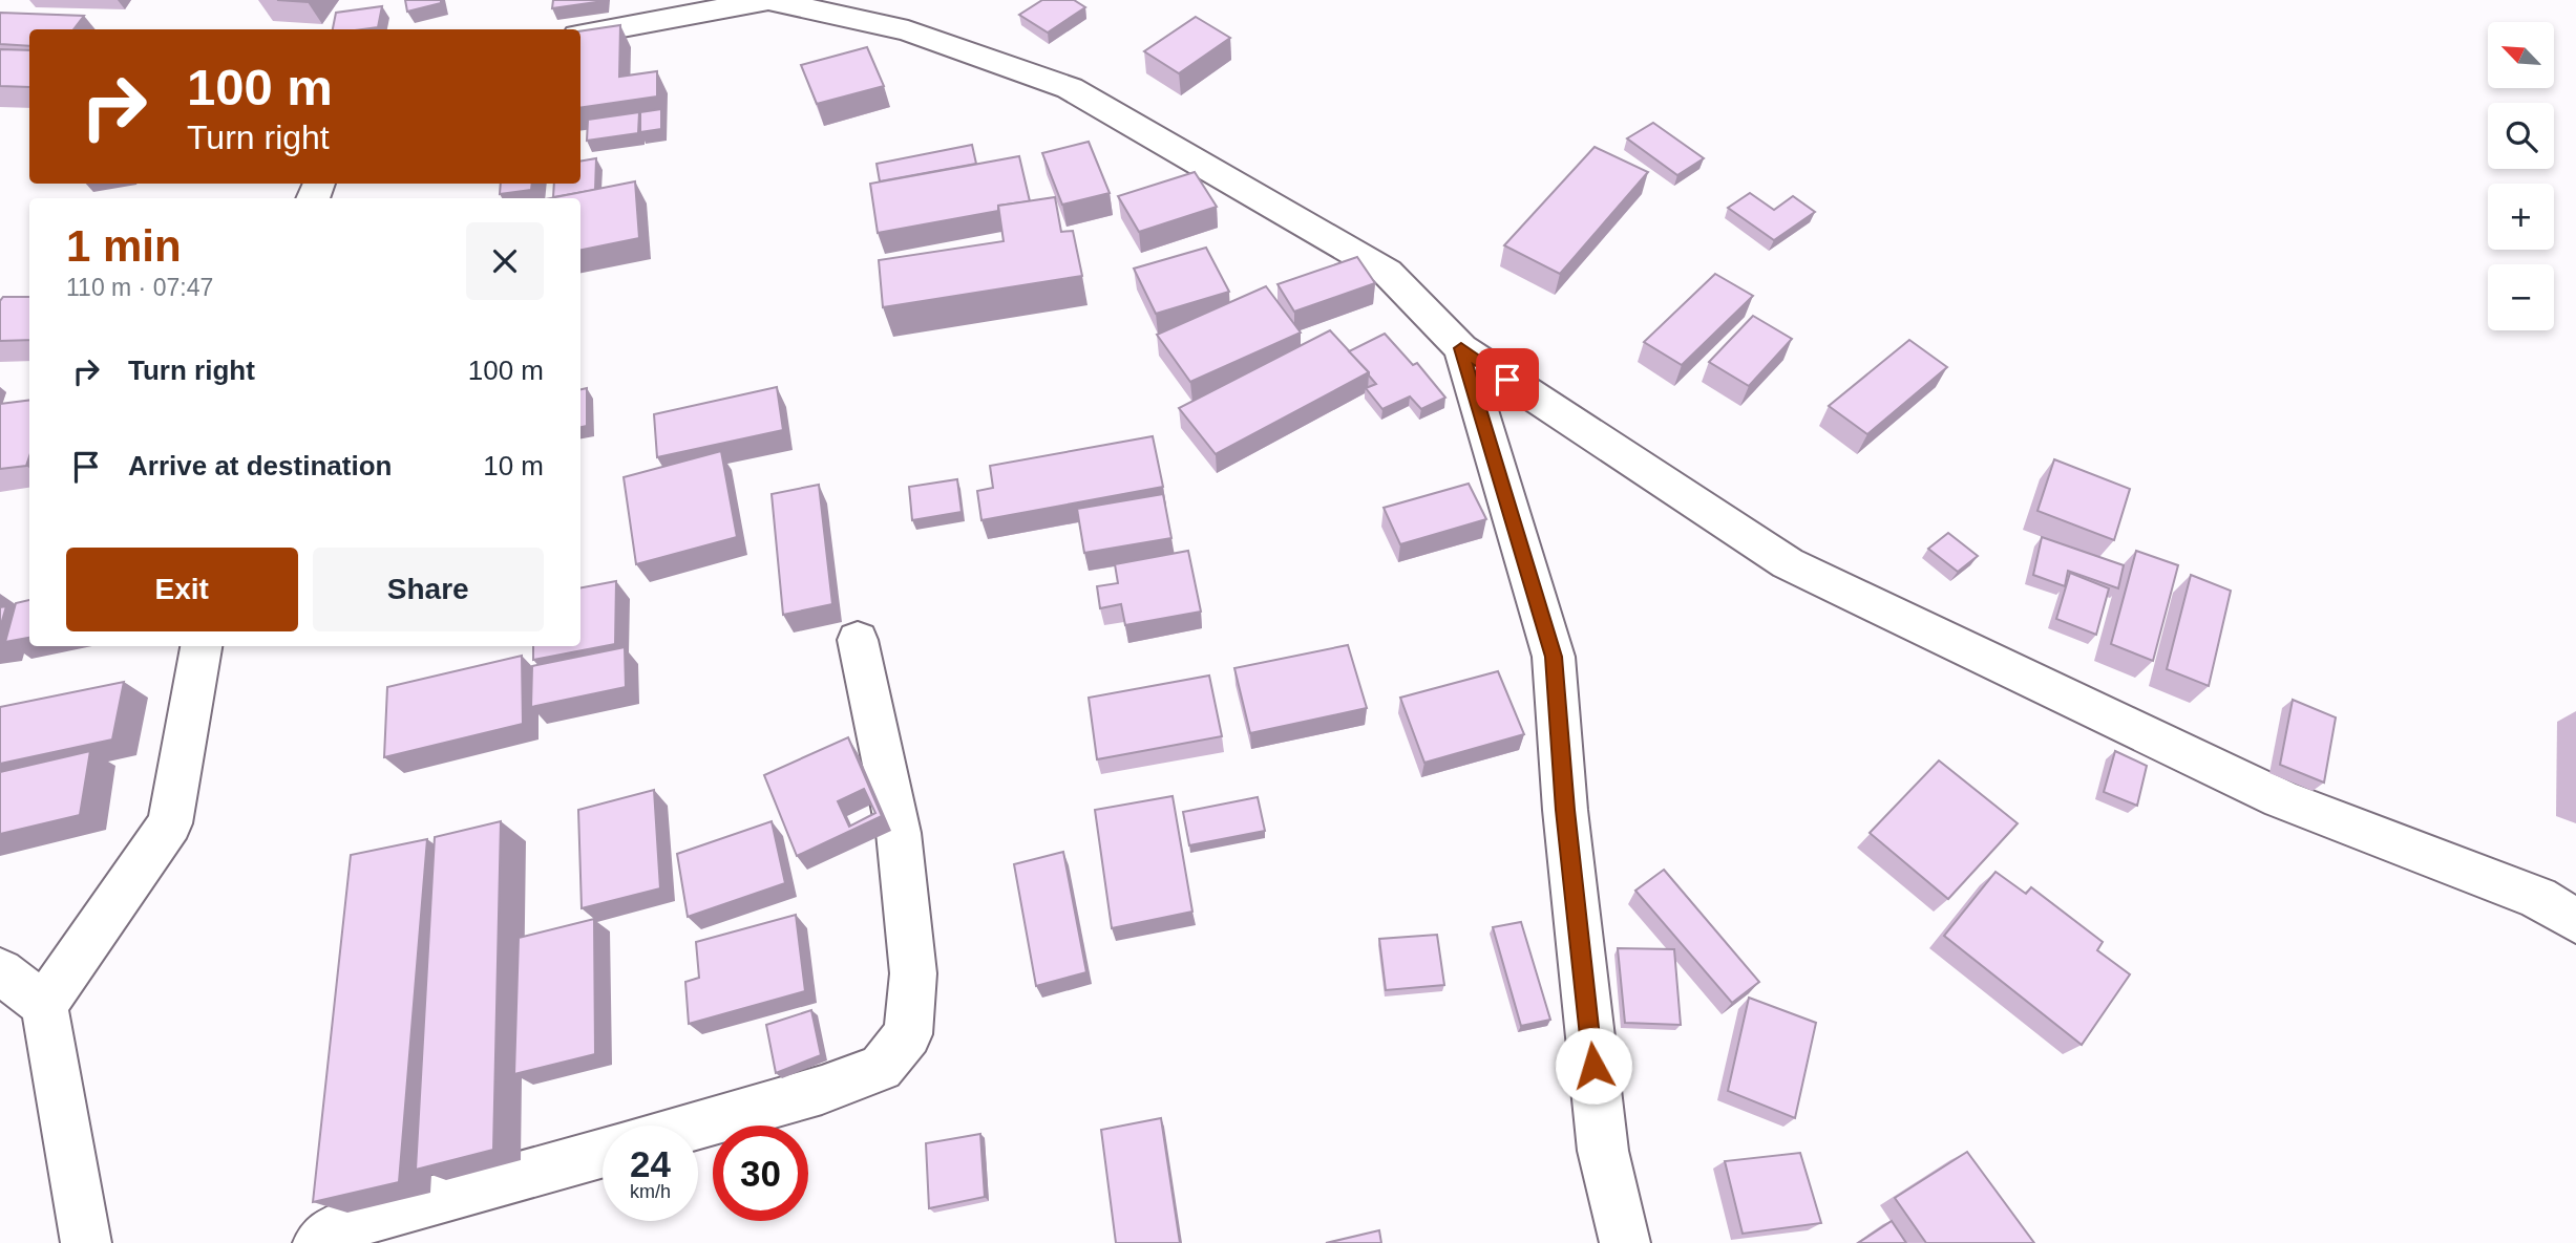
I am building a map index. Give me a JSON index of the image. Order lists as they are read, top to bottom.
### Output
{
  "north": "top left",
  "page": {
    "map_buttons": ["+", "−"],
    "turn": ["100 m", "Turn right"],
    "heading": ["1 min", "110 m · 07:47"],
    "list": [
      {
        "name": "Turn right",
        "value": "100 m"
      },
      {
        "name": "Arrive at destination",
        "value": "10 m"
      }
    ],
    "buttons": ["Exit", "Share"],
    "speed": "24 km/h",
    "limit": "30"
  }
}
